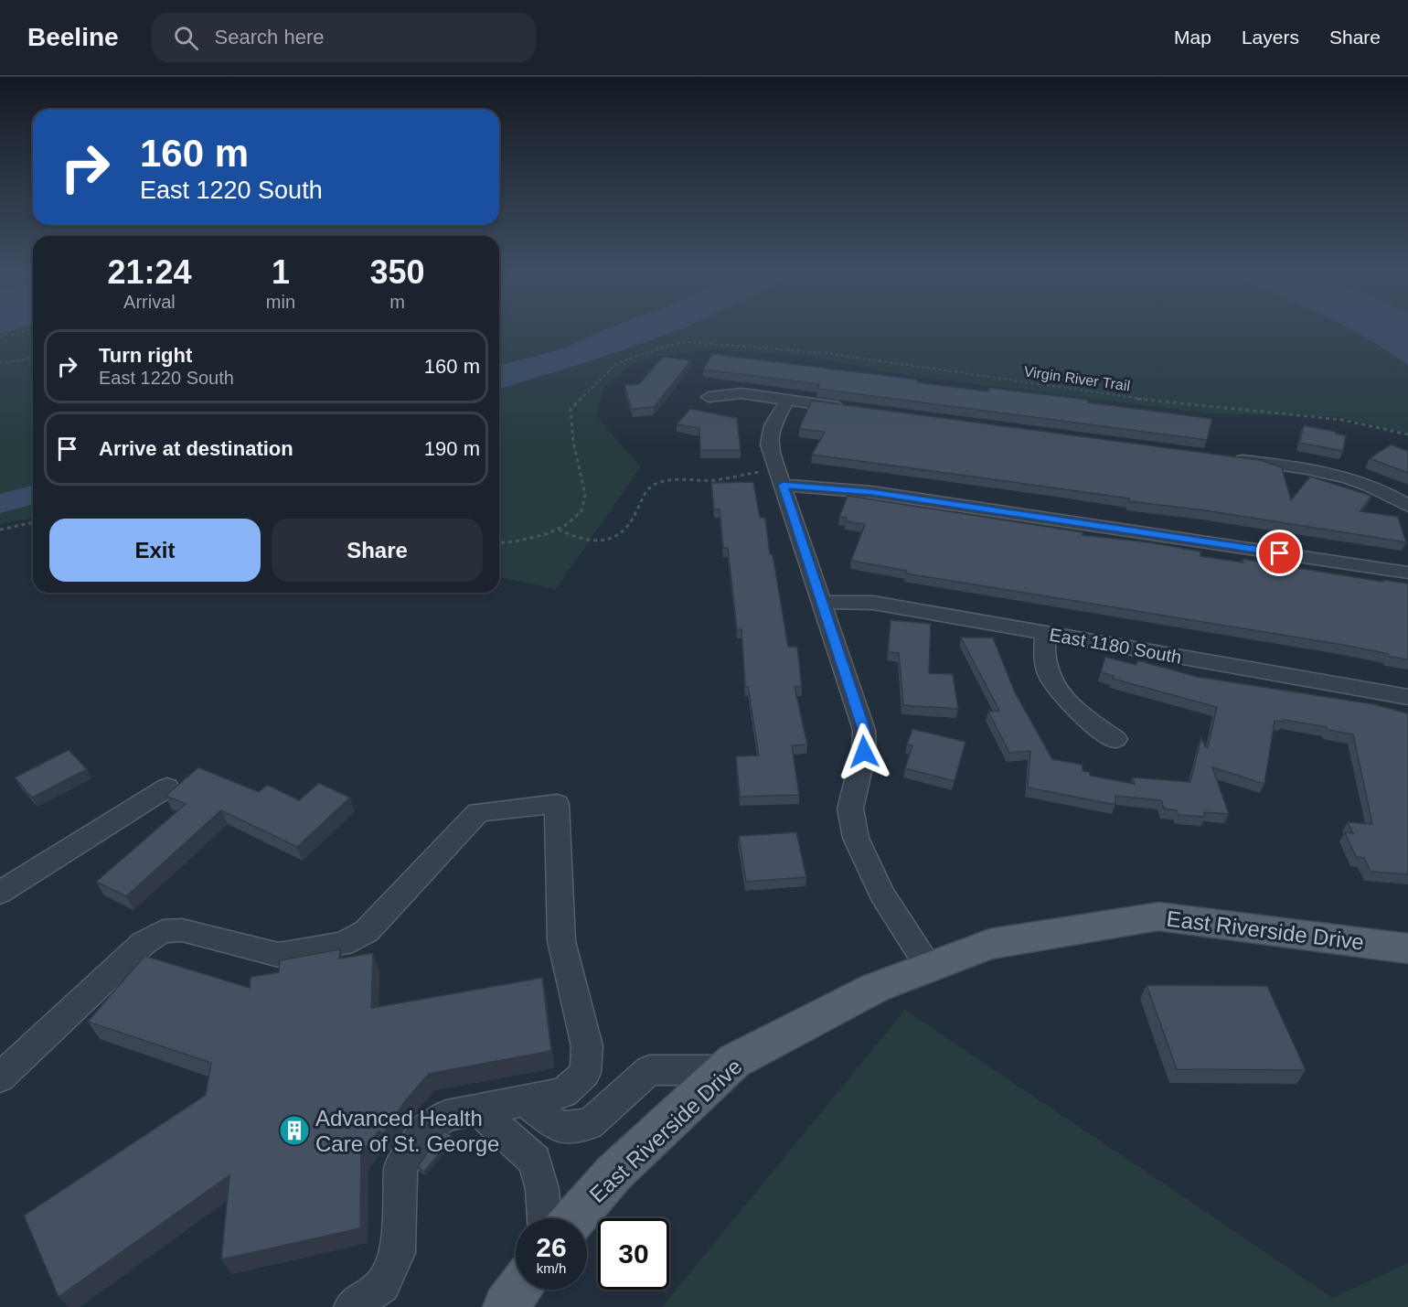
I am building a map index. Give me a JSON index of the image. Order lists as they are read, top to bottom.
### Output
{
  "streets": {
    "main road": ["East Riverside Drive"],
    "street": ["East 1180 South"],
    "path": ["Virgin River Trail"]
  },
  "places": {
    "building": ["Advanced Health Care of St. George"]
  },
  "page": {
    "header": "Beeline",
    "search": "Search here",
    "nav": ["Map", "Layers", "Share"],
    "turn": ["160 m", "East 1220 South"],
    "eta": [
      "21:24",
      "Arrival",
      "1",
      "min",
      "350",
      "m"
    ],
    "list": [
      {
        "name": "Turn right",
        "note": "East 1220 South",
        "value": "160 m"
      },
      {
        "name": "Arrive at destination",
        "value": "190 m"
      }
    ],
    "buttons": ["Exit", "Share"],
    "speed": "26 km/h",
    "limit": "30"
  }
}
